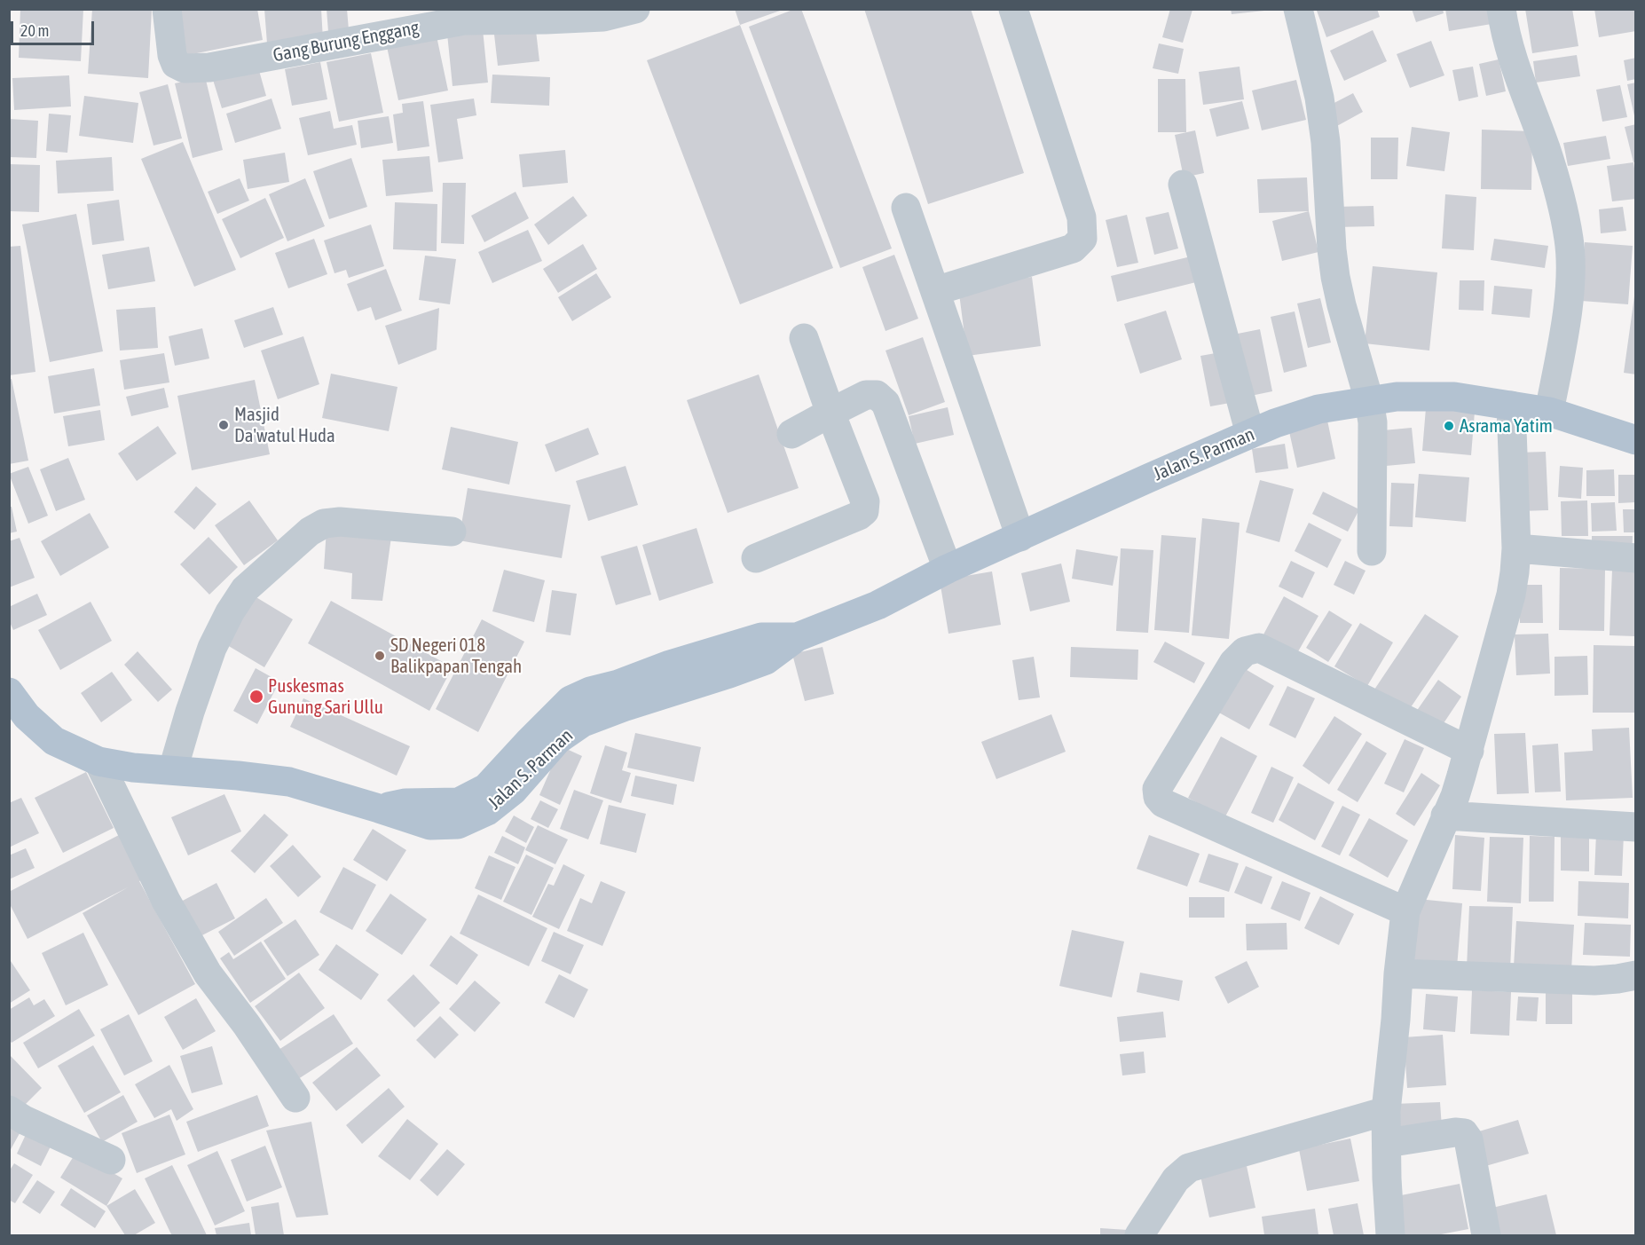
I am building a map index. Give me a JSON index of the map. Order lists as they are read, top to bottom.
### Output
{
  "streets": {
    "main road": ["Jalan S. Parman"],
    "street": ["Gang Burung Enggang"]
  },
  "places": [
    "Masjid Da'watul Huda",
    "Asrama Yatim",
    "SD Negeri 018 Balikpapan Tengah",
    "Puskesmas Gunung Sari Ullu"
  ],
  "scale_bar": "20 m"
}
